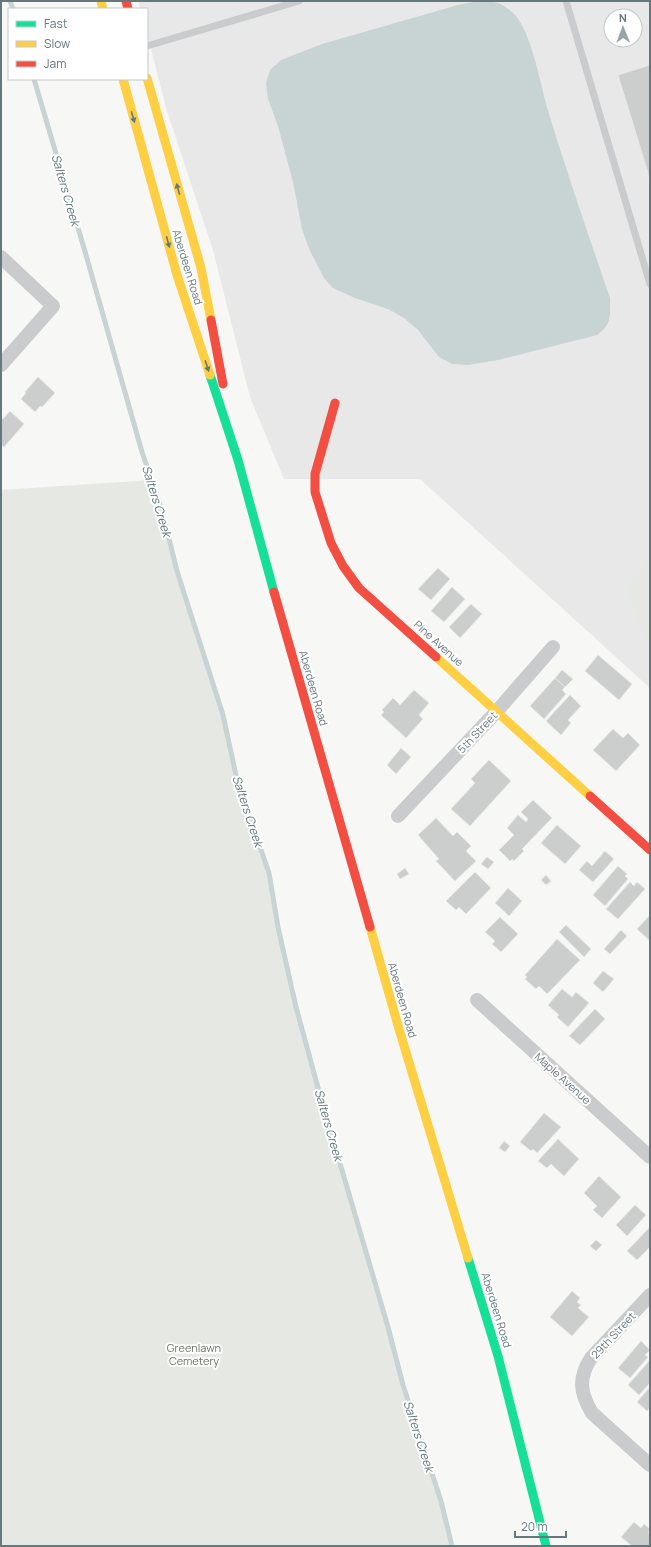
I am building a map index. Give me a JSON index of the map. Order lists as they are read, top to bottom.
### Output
{
  "streets": {
    "main road": ["Aberdeen Road", "Pine Avenue"],
    "street": ["5th Street", "Maple Avenue", "29th Street"]
  },
  "crossings": [
    ["Pine Avenue", "5th Street"]
  ],
  "water": ["Salters Creek"],
  "parks": ["Greenlawn Cemetery"],
  "legend": ["Fast", "Slow", "Jam"],
  "scale_bar": "20 m",
  "north": "top"
}
